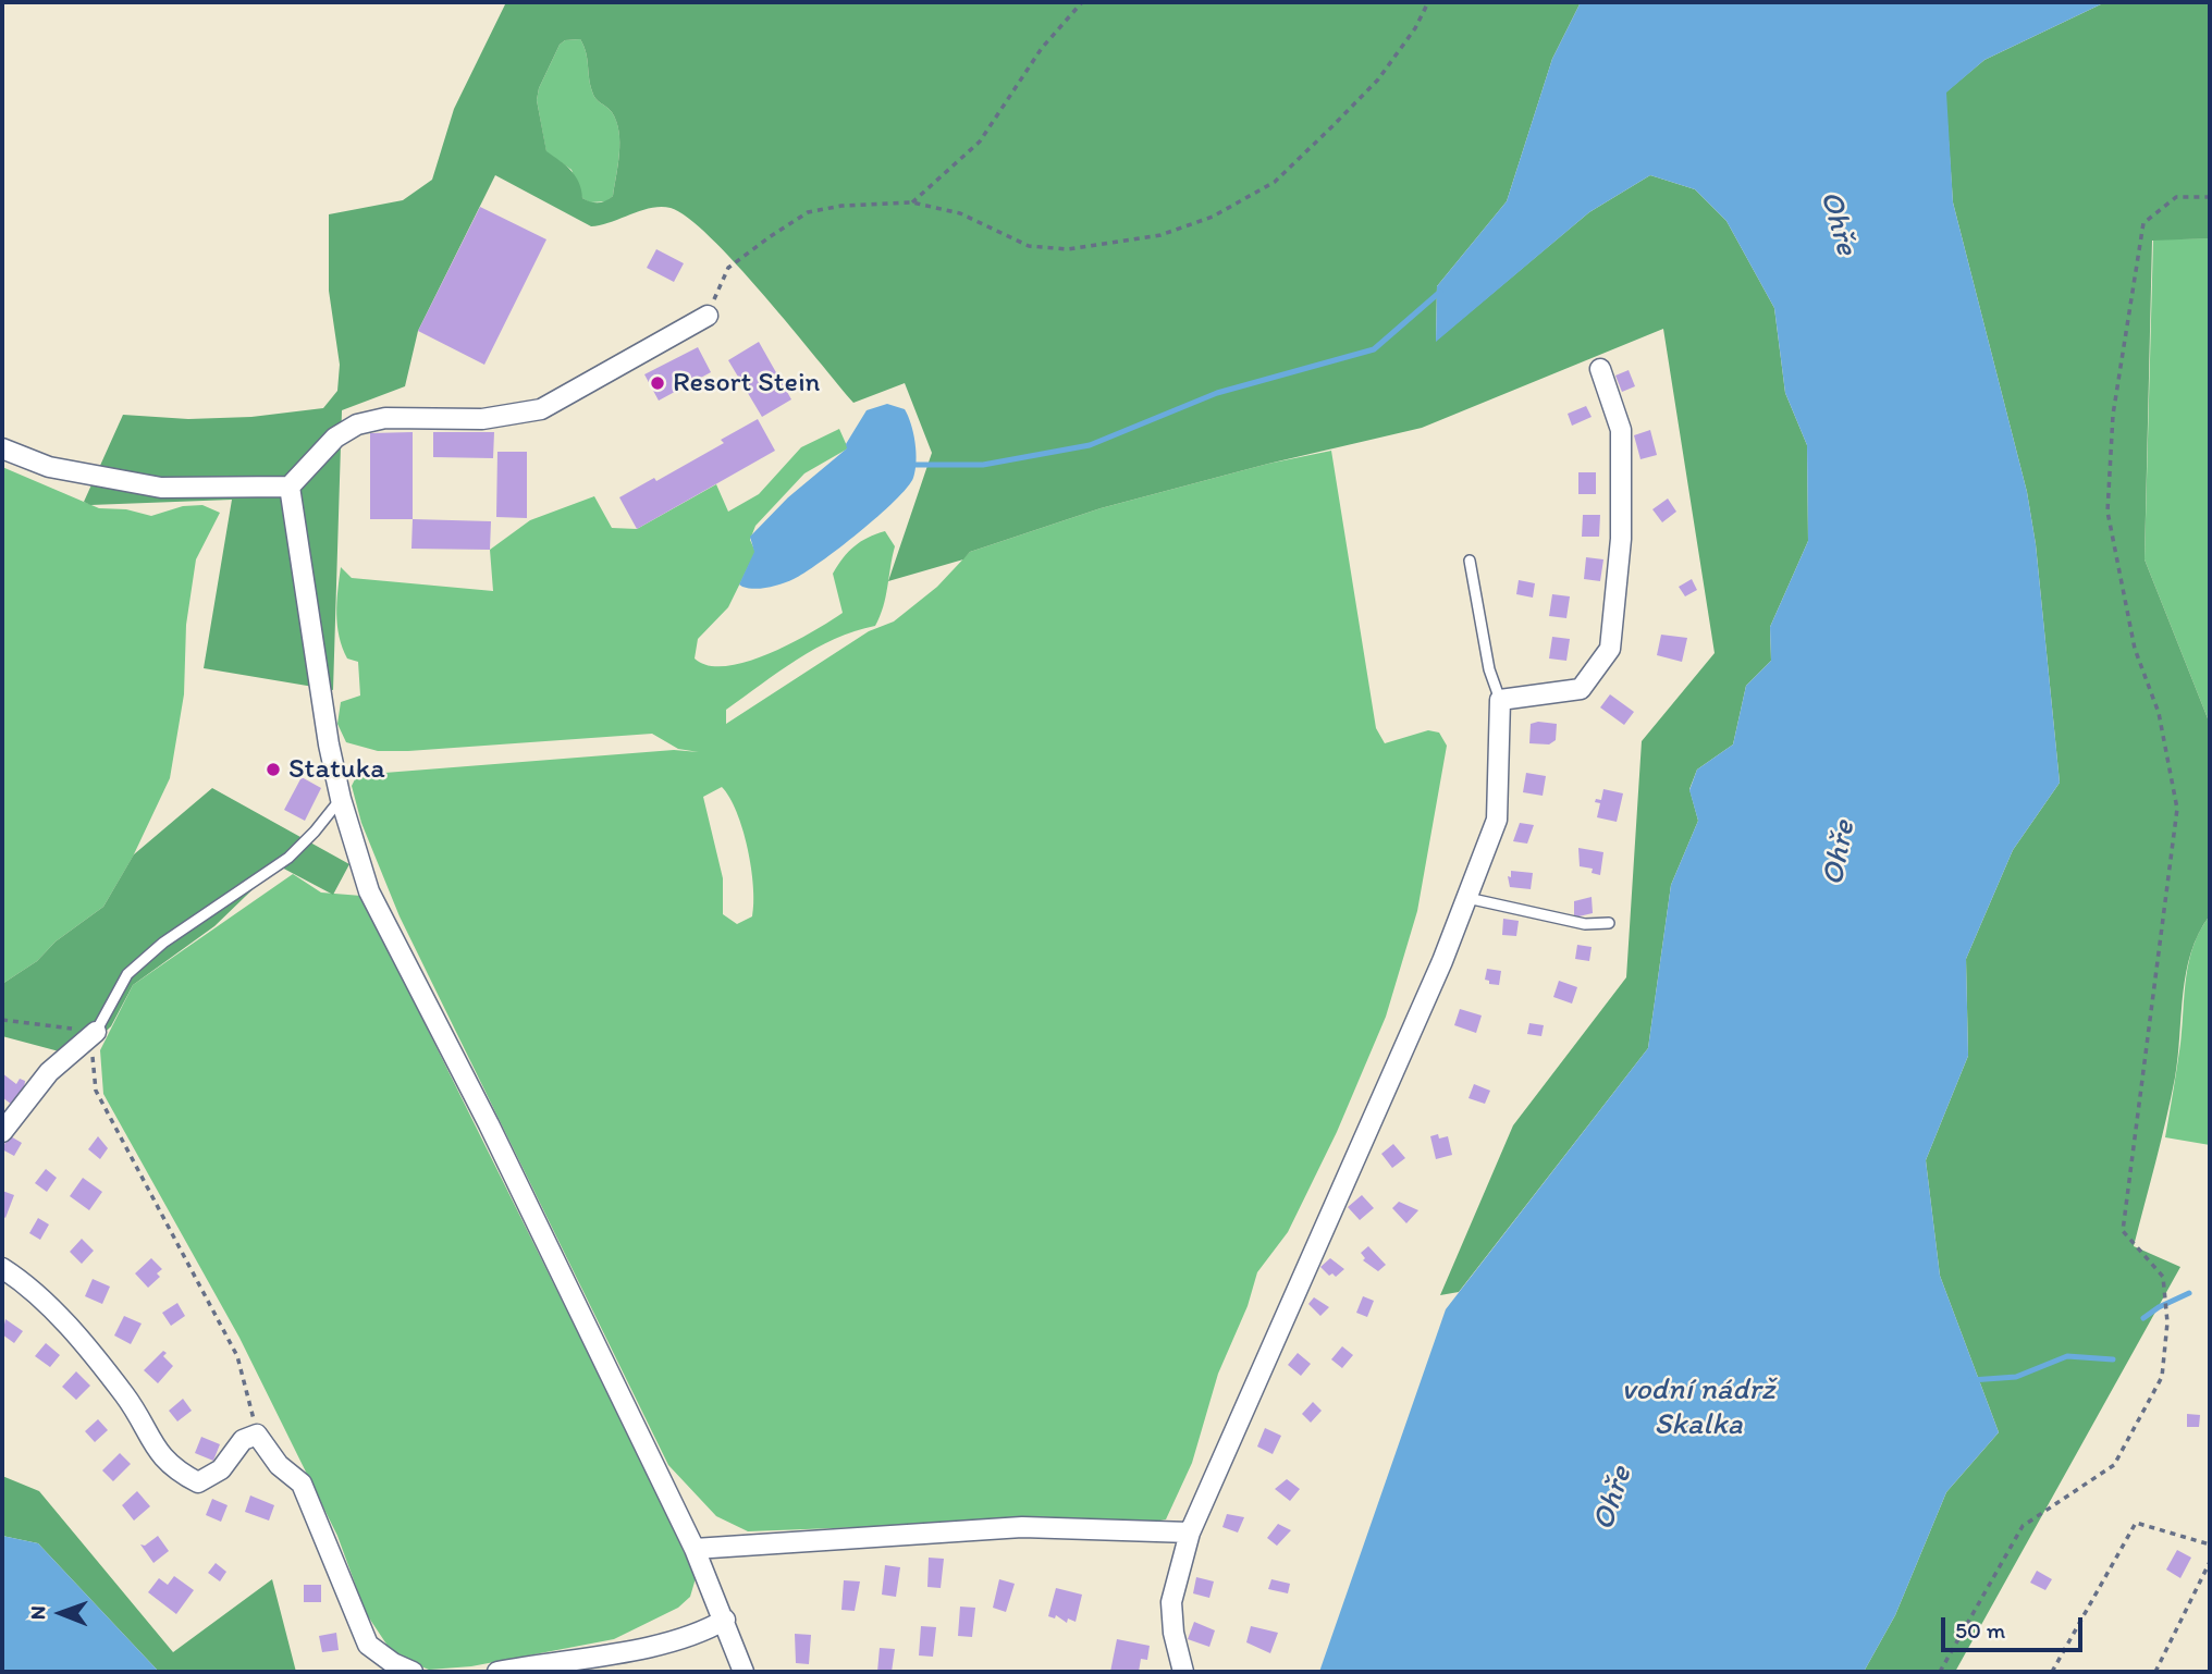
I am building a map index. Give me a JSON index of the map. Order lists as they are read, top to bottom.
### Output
{
  "water": ["Ohře", "vodní nádrž Skalka"],
  "places": ["Resort Stein", "Statuka"],
  "scale_bar": "50 m",
  "north": "left"
}
